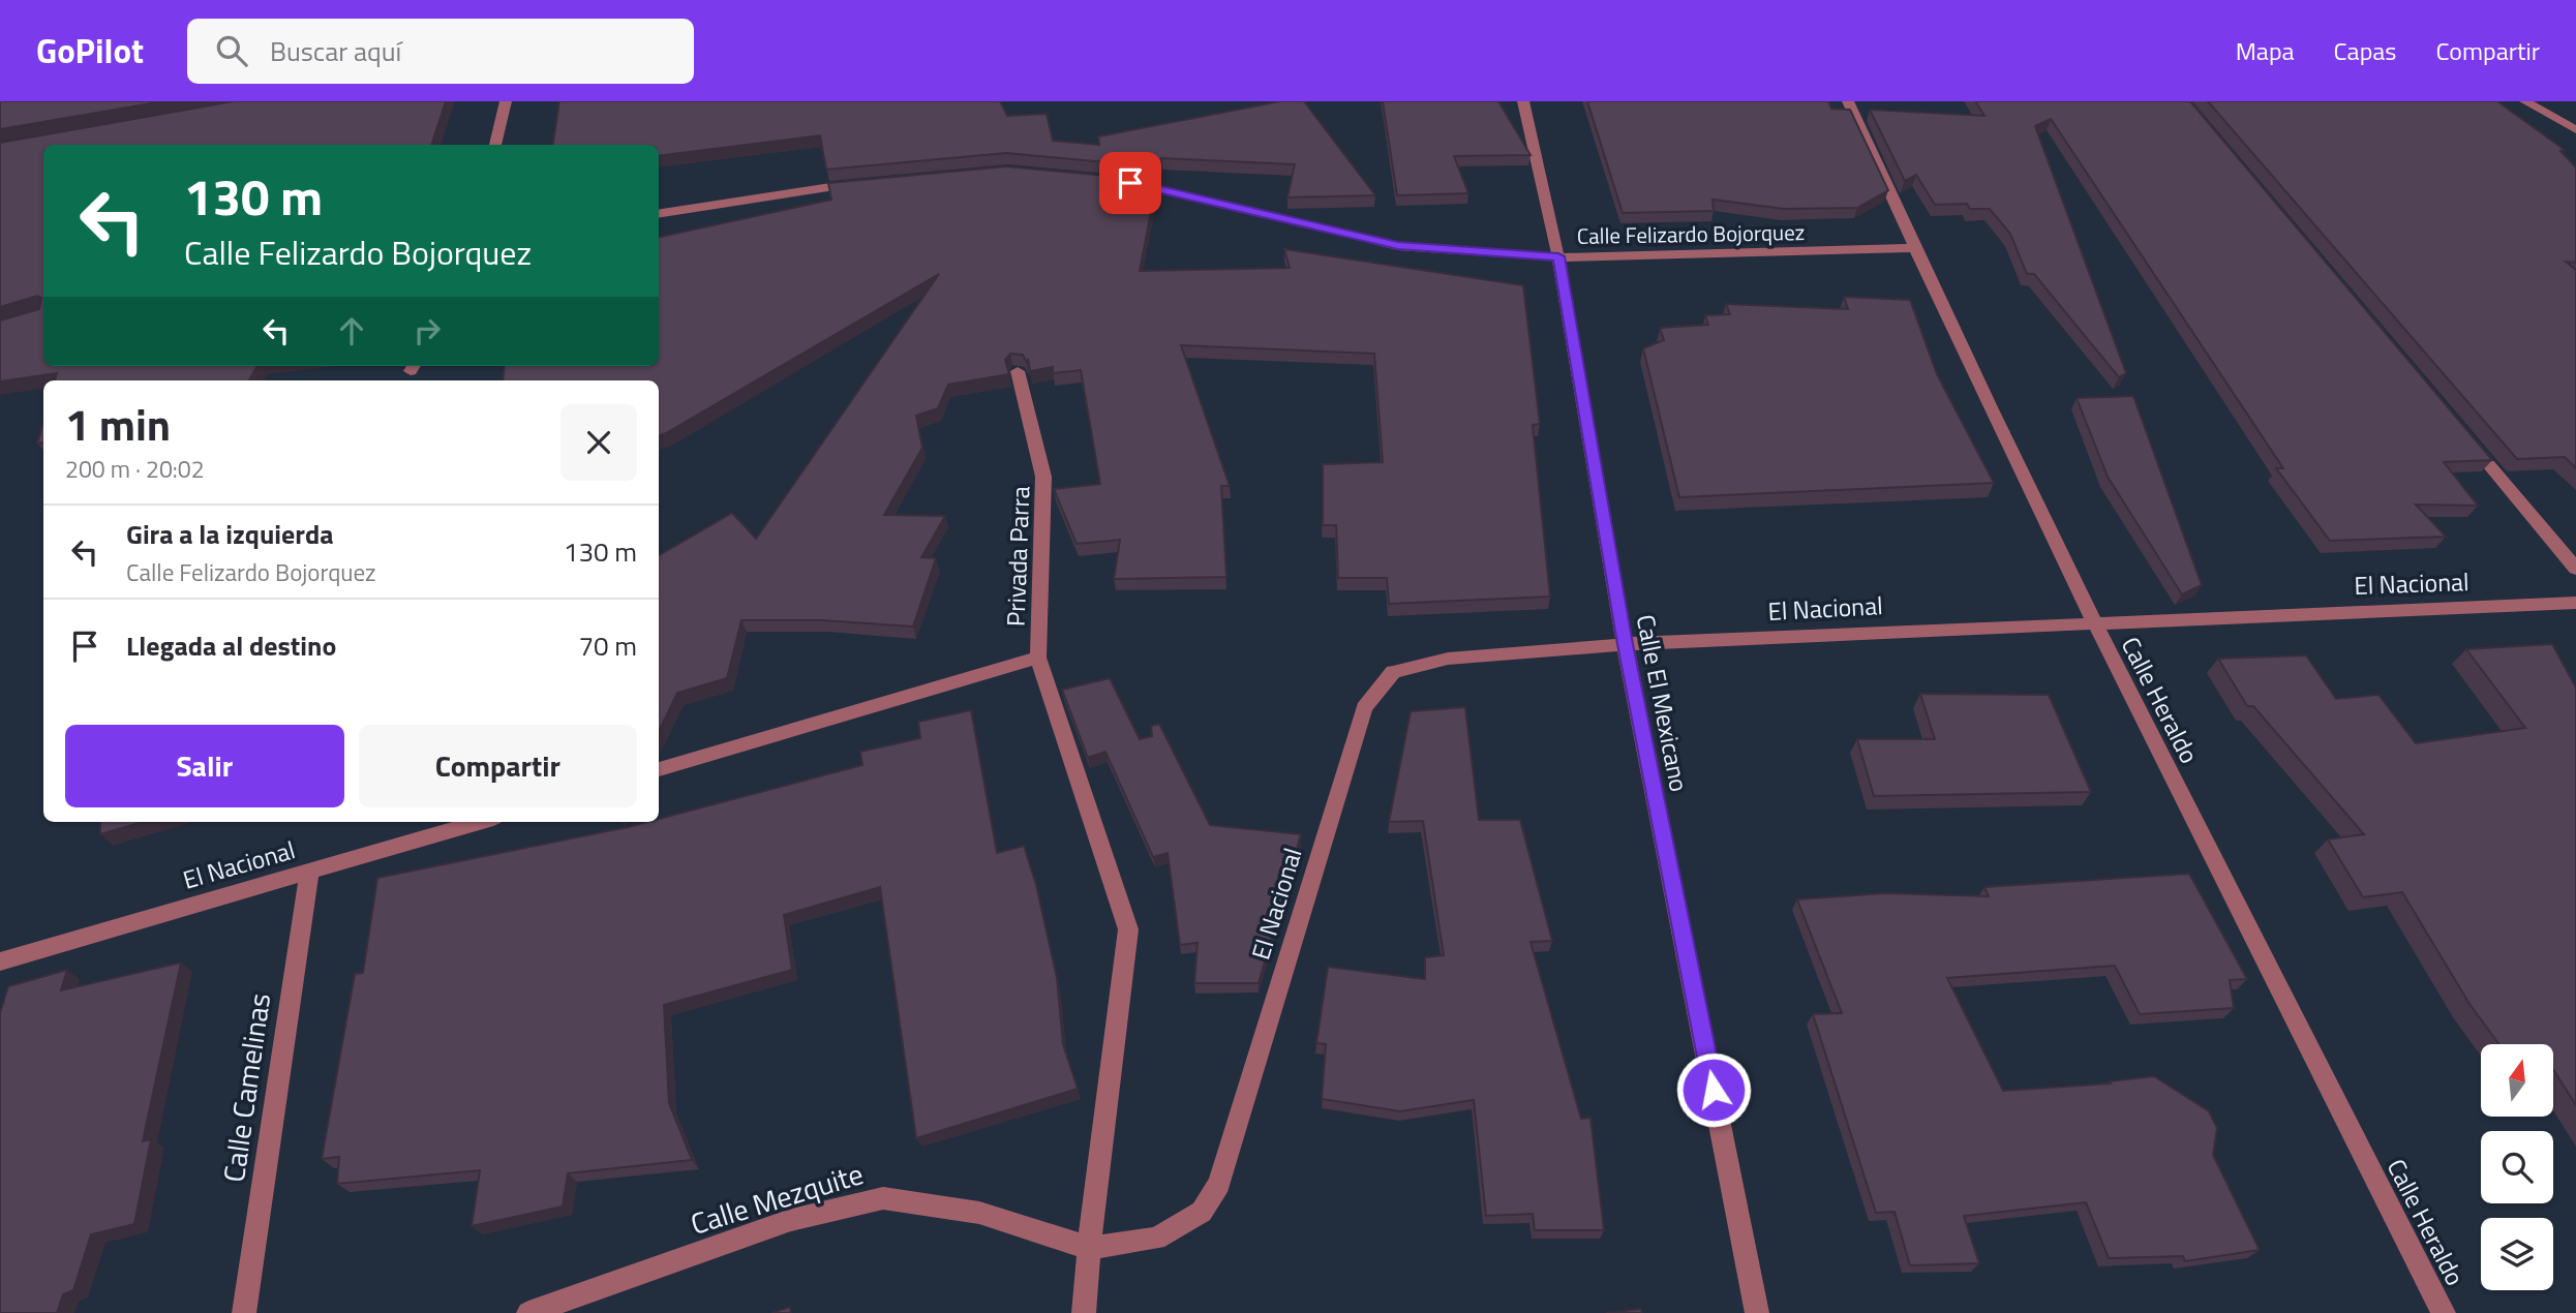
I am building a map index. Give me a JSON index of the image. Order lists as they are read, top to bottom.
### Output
{
  "streets": {
    "street": [
      "Calle Felizardo Bojorquez",
      "Privada Parra",
      "El Nacional",
      "Calle Heraldo",
      "Calle El Mexicano",
      "Calle Camelinas",
      "Calle Mezquite"
    ]
  },
  "crossings": [
    ["Calle Felizardo Bojorquez", "Calle Heraldo"],
    ["Calle Felizardo Bojorquez", "Calle El Mexicano"],
    ["El Nacional", "Calle Heraldo"],
    ["El Nacional", "Calle El Mexicano"],
    ["El Nacional", "Calle Camelinas"],
    ["El Nacional", "Calle Mezquite"]
  ],
  "north": "top",
  "page": {
    "header": "GoPilot",
    "search": "Buscar aquí",
    "nav": ["Mapa", "Capas", "Compartir"],
    "turn": ["130 m", "Calle Felizardo Bojorquez"],
    "heading": ["1 min", "200 m · 20:02"],
    "list": [
      {
        "name": "Gira a la izquierda",
        "note": "Calle Felizardo Bojorquez",
        "value": "130 m"
      },
      {
        "name": "Llegada al destino",
        "value": "70 m"
      }
    ],
    "buttons": ["Salir", "Compartir"]
  }
}
